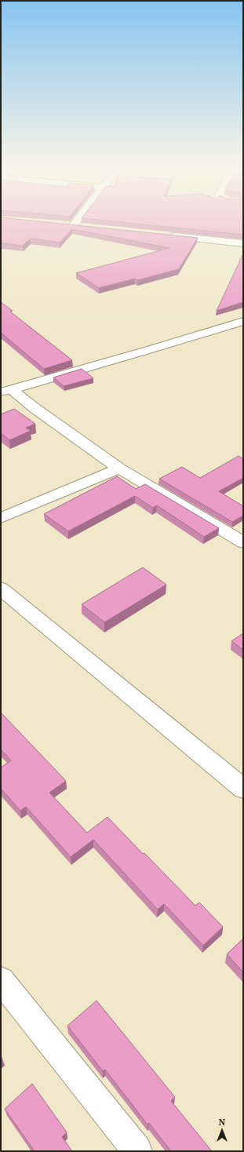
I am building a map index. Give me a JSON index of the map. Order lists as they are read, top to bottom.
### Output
{
  "north": "top"
}
